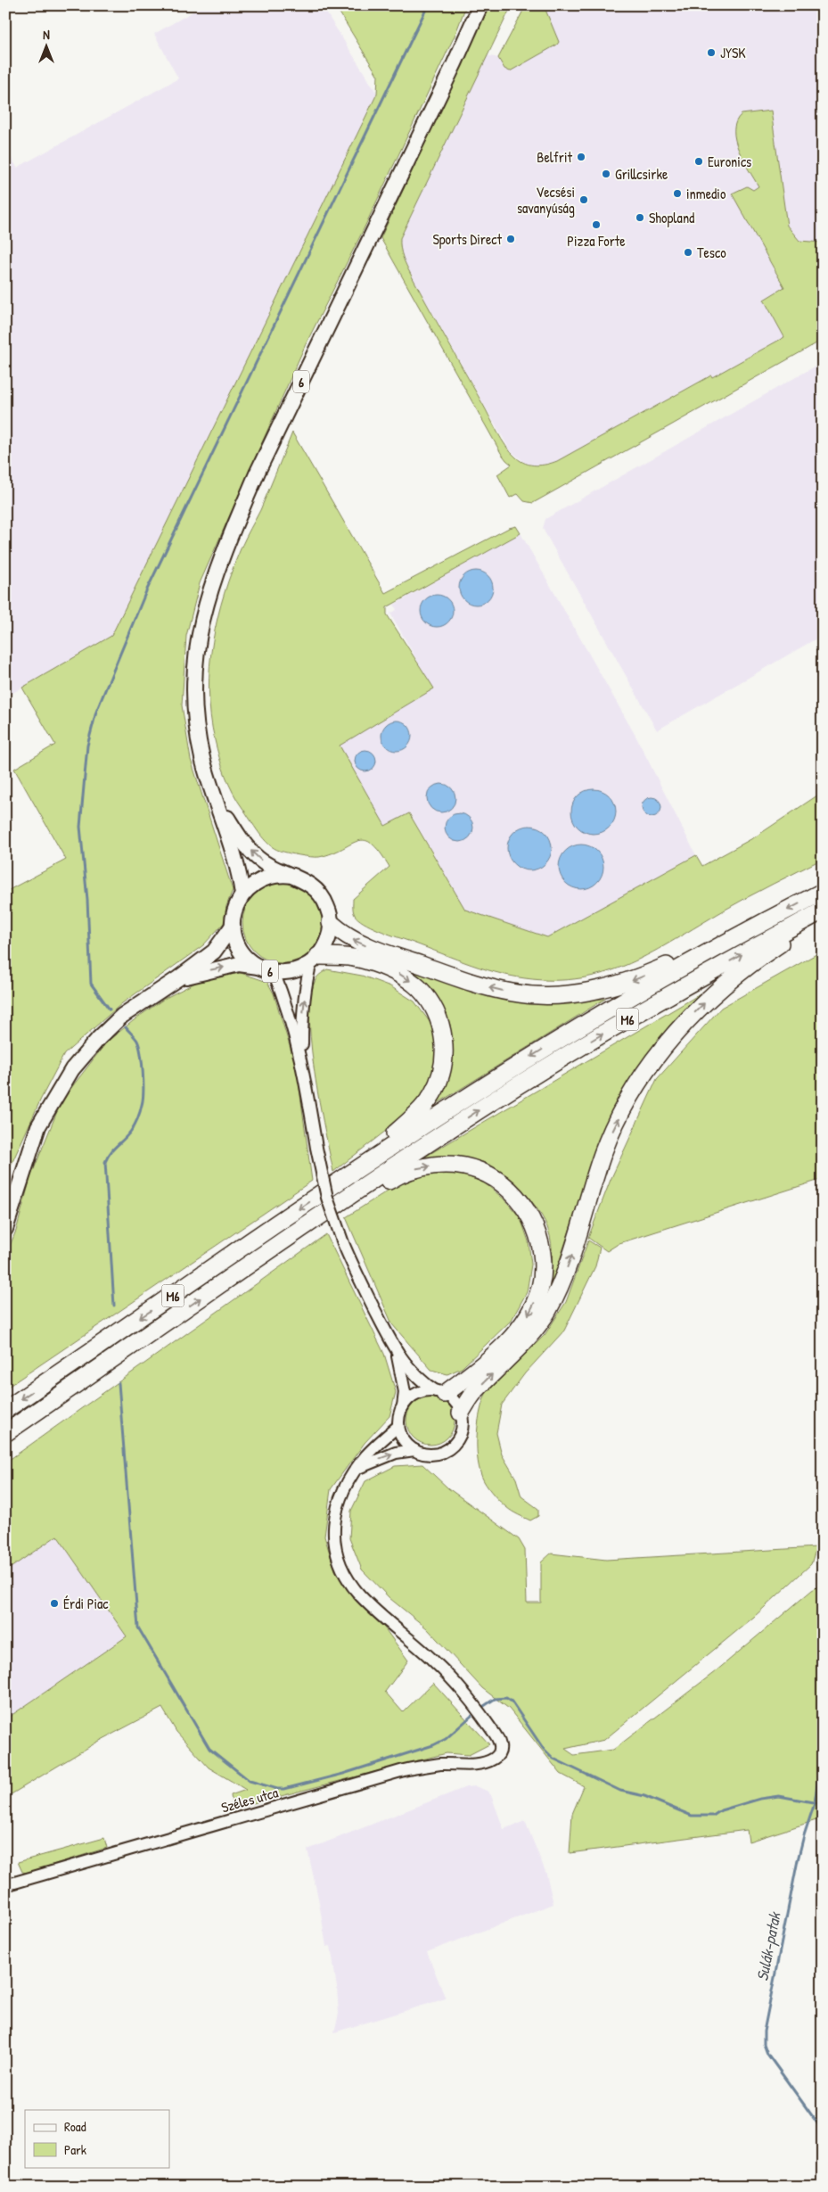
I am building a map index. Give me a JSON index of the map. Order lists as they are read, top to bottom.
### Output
{
  "streets": {
    "highway": ["M6"],
    "main road": ["6"],
    "street": ["Széles utca"]
  },
  "water": ["Sulák-patak"],
  "places": [
    "JYSK",
    "Belfrit",
    "Euronics",
    "Grillcsirke",
    "inmedio",
    "Vecsési savanyúság",
    "Shopland",
    "Pizza Forte",
    "Sports Direct",
    "Tesco",
    "Érdi Piac"
  ],
  "legend": ["Road", "Park"],
  "north": "top"
}
